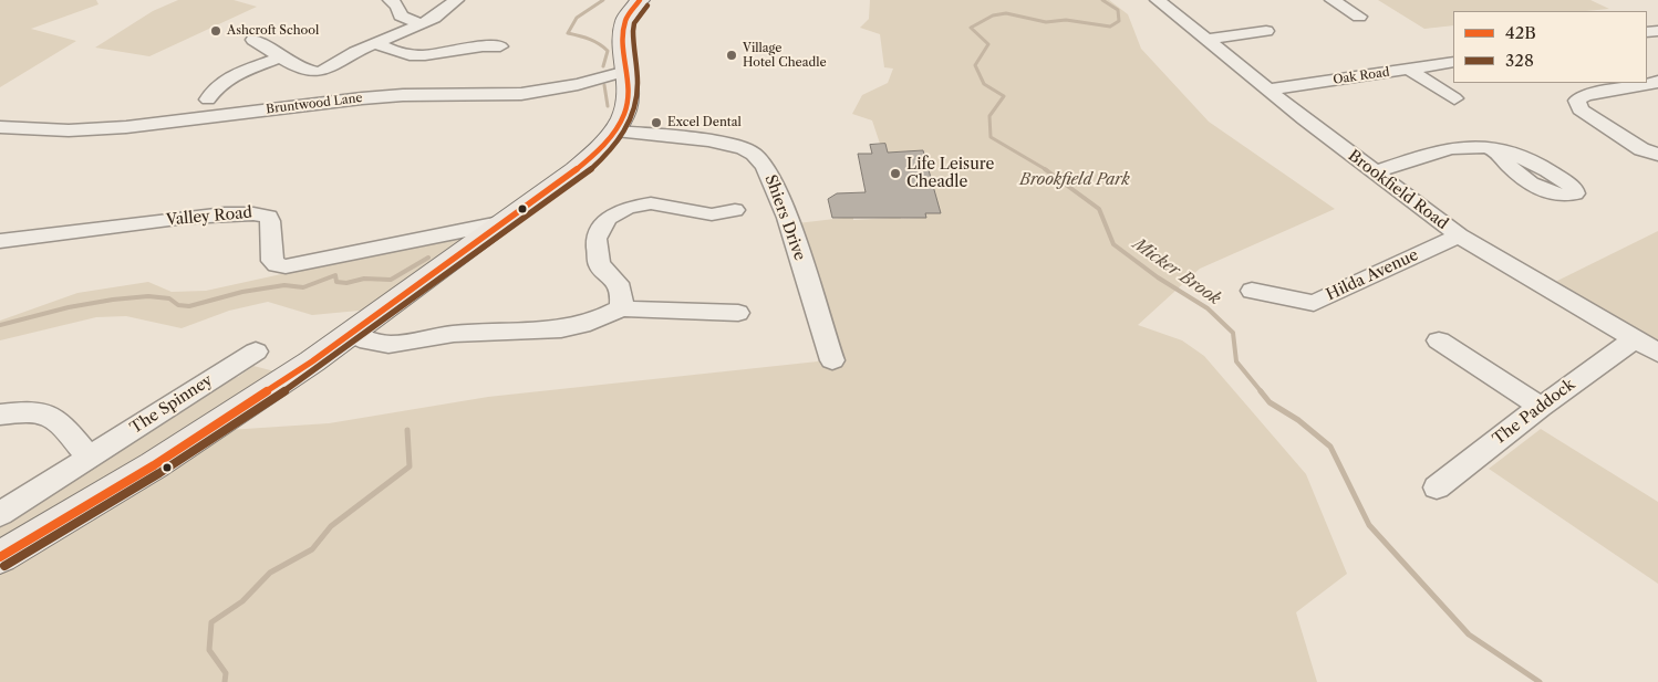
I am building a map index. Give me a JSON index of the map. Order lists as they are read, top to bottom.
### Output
{
  "streets": {
    "street": [
      "Oak Road",
      "Bruntwood Lane",
      "Brookfield Road",
      "Valley Road",
      "Shiers Drive",
      "Hilda Avenue",
      "The Spinney",
      "The Paddock"
    ]
  },
  "crossings": [
    ["Oak Road", "Brookfield Road"],
    ["Brookfield Road", "Hilda Avenue"],
    ["Brookfield Road", "The Paddock"]
  ],
  "water": ["Micker Brook"],
  "parks": ["Brookfield Park"],
  "places": [
    "Ashcroft School",
    "Village Hotel Cheadle",
    "Excel Dental",
    "Life Leisure Cheadle"
  ],
  "lines": ["transit line 42B", "transit line 328"],
  "legend": ["42B", "328"]
}
